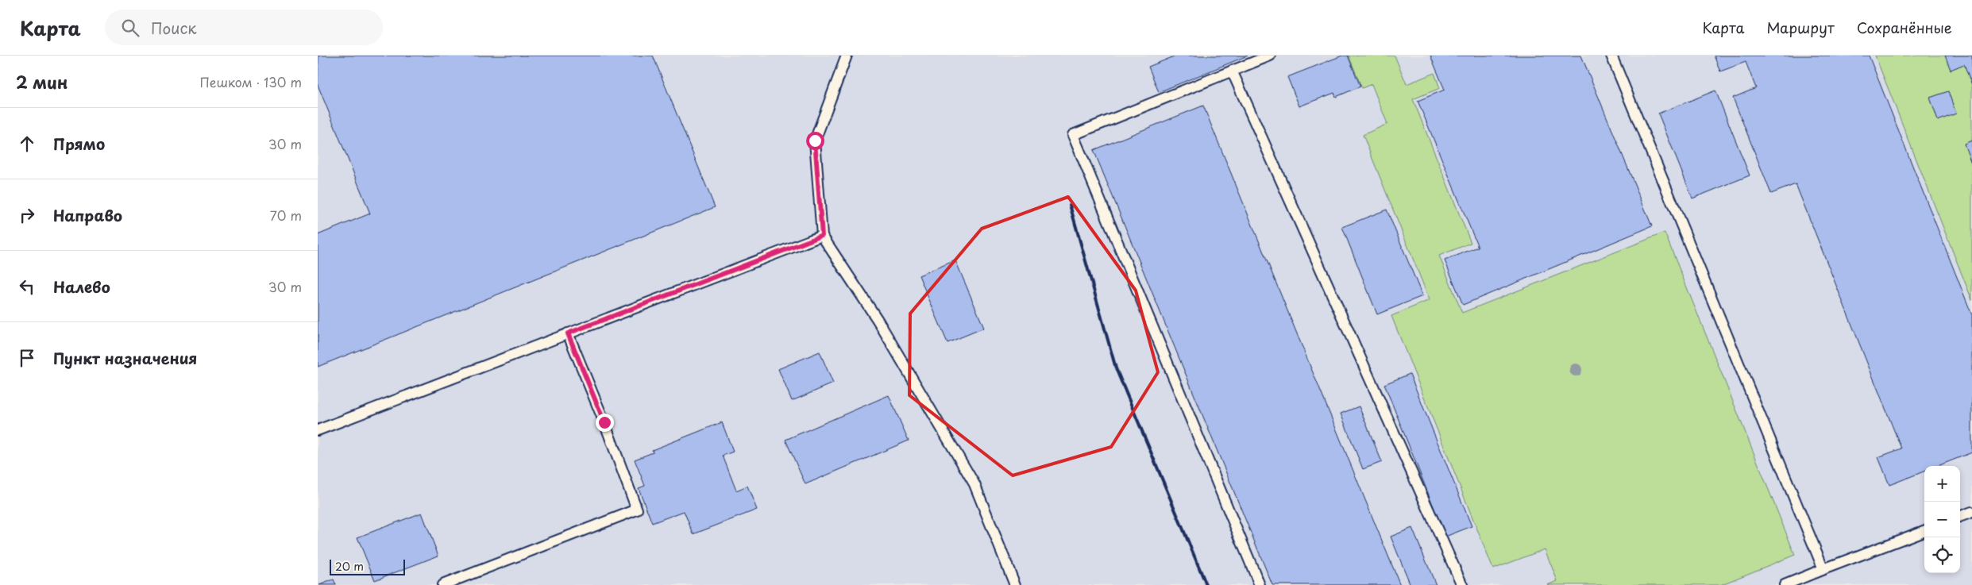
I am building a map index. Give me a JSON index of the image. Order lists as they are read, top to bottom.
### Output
{
  "scale_bar": "20 m",
  "page": {
    "header": "Карта",
    "search": "Поиск",
    "nav": ["Карта", "Маршрут", "Сохранённые"],
    "heading": ["2 мин", "Пешком · 130 m"],
    "list": [
      ["Прямо", "30 m"],
      ["Направо", "70 m"],
      ["Налево", "30 m"],
      "Пункт назначения"
    ],
    "map_buttons": ["+", "−"],
    "scale": "20 m"
  }
}
